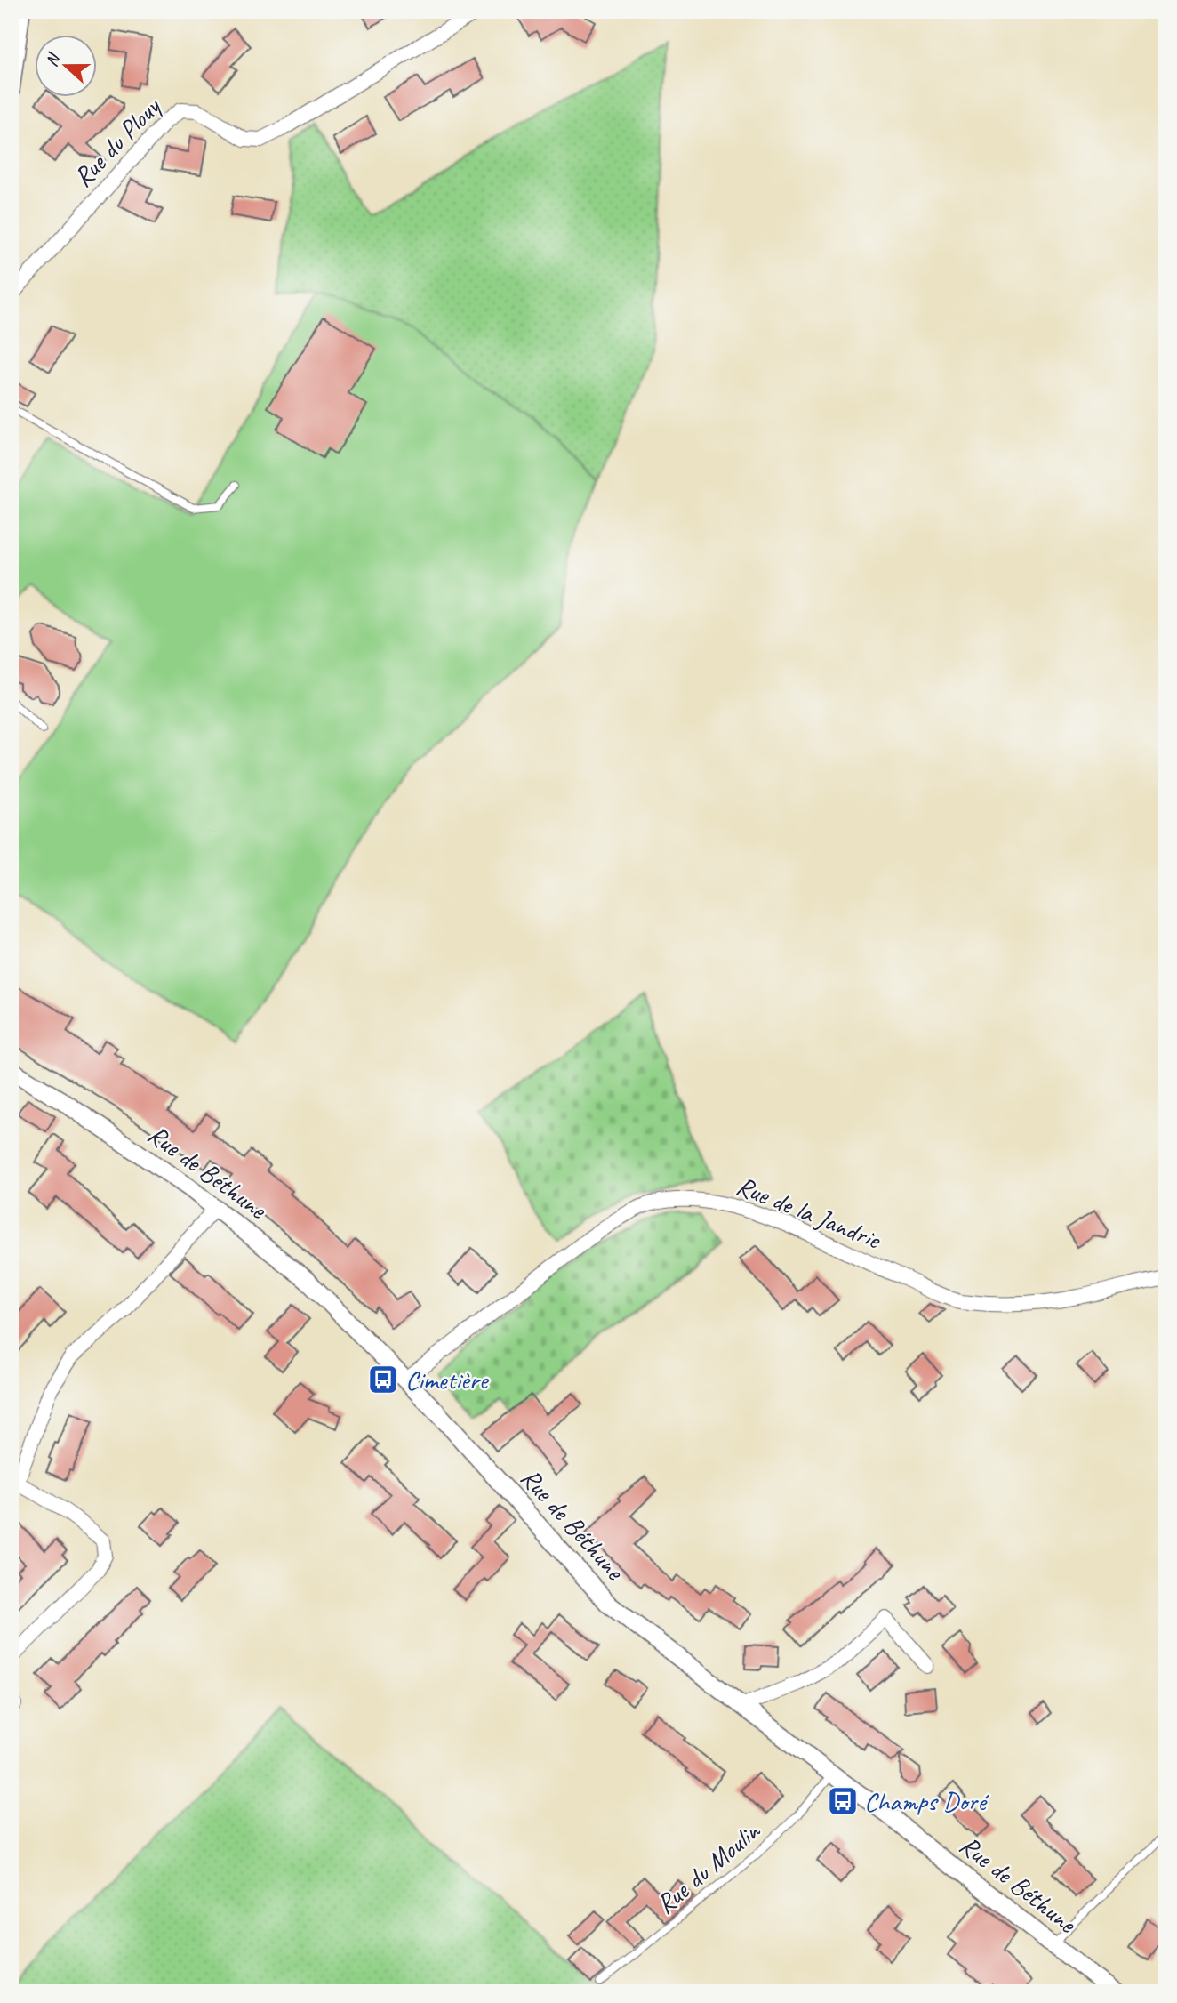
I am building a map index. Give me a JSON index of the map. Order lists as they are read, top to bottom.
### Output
{
  "streets": {
    "street": ["Rue du Plouy", "Rue de Béthune", "Rue de la Jandrie"],
    "lane": ["Rue du Moulin"]
  },
  "crossings": [
    ["Rue de Béthune", "Rue de la Jandrie"],
    ["Rue de Béthune", "Rue du Moulin"]
  ],
  "places": {
    "bus stop": ["Cimetière", "Champs Doré"]
  },
  "north": "left"
}
